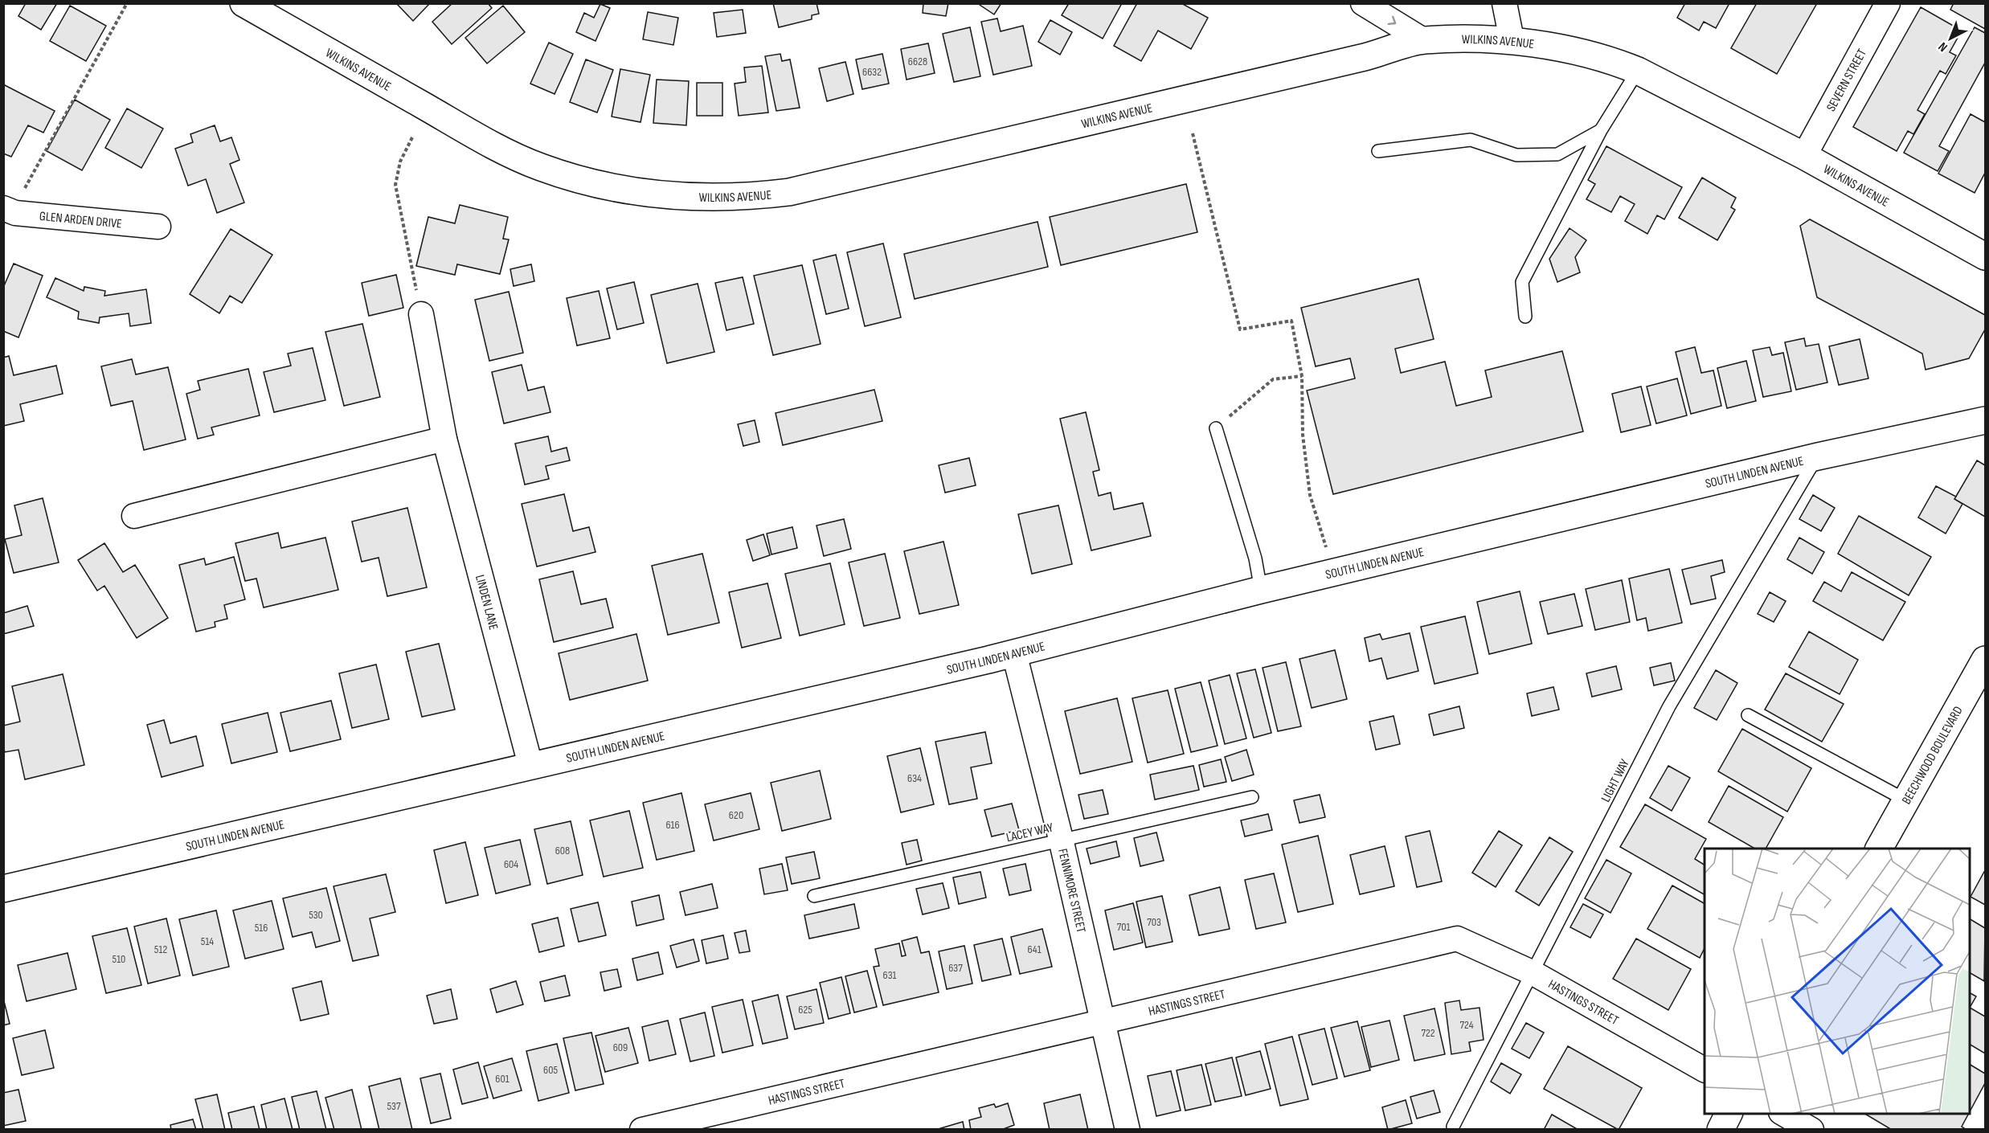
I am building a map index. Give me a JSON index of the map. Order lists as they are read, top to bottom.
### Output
{
  "streets": {
    "main road": ["WILKINS AVENUE", "SOUTH LINDEN AVENUE", "BEECHWOOD BOULEVARD"],
    "street": [
      "SEVERN STREET",
      "GLEN ARDEN DRIVE",
      "LINDEN LANE",
      "FENNIMORE STREET",
      "HASTINGS STREET"
    ],
    "lane": ["LIGHT WAY", "LACEY WAY"]
  },
  "crossings": [
    ["WILKINS AVENUE", "SEVERN STREET"],
    ["SOUTH LINDEN AVENUE", "LINDEN LANE"],
    ["SOUTH LINDEN AVENUE", "LIGHT WAY"],
    ["SOUTH LINDEN AVENUE", "FENNIMORE STREET"],
    ["LIGHT WAY", "HASTINGS STREET"],
    ["LACEY WAY", "FENNIMORE STREET"],
    ["FENNIMORE STREET", "HASTINGS STREET"]
  ],
  "house_numbers": [
    "6628",
    "6632",
    "634",
    "620",
    "616",
    "608",
    "604",
    "530",
    "703",
    "701",
    "516",
    "514",
    "512",
    "641",
    "510",
    "637",
    "631",
    "625",
    "724",
    "722",
    "609",
    "605",
    "601",
    "537"
  ],
  "north": "bottom left"
}
